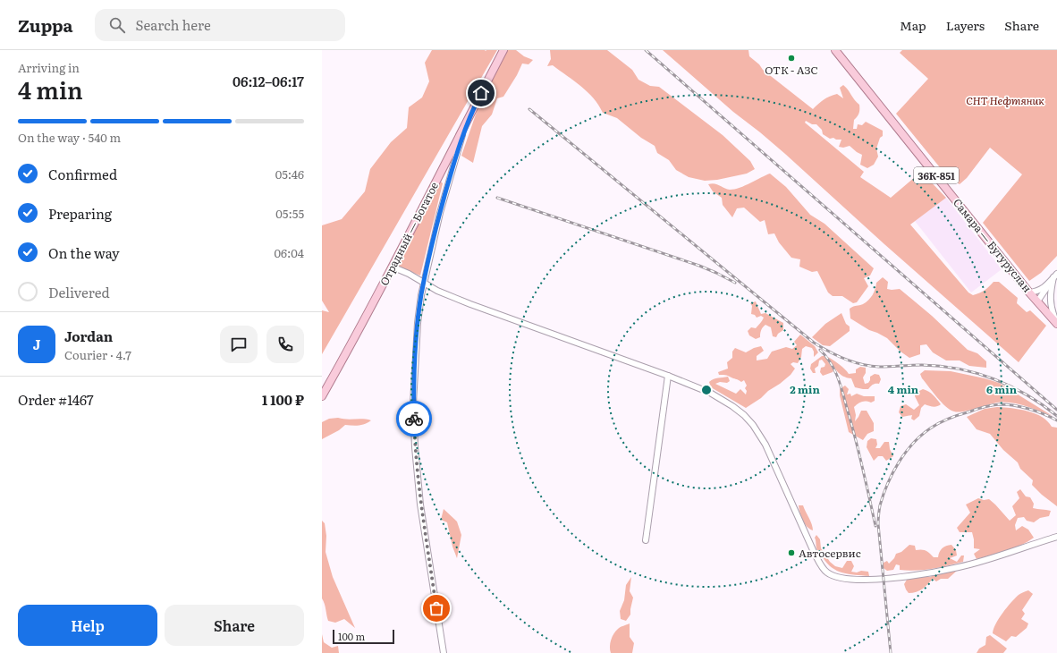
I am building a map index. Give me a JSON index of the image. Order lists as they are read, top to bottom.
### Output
{
  "streets": {
    "main road": ["36К-851", "Отрадный — Богатое", "Самара — Бугуруслан"]
  },
  "parks": ["СНТ Нефтяник"],
  "places": ["ОТК - АЗС", "Автосервис"],
  "scale_bar": "100 m",
  "page": {
    "header": "Zuppa",
    "search": "Search here",
    "nav": ["Map", "Layers", "Share"],
    "heading": ["4 min", "Arriving in", "06:12–06:17"],
    "panel": [
      "Jordan",
      "Courier · 4.7",
      "Order #1467",
      "1 100 ₽"
    ],
    "bar": "On the way · 540 m",
    "list": [
      ["Confirmed", "05:46"],
      ["Preparing", "05:55"],
      ["On the way", "06:04"],
      "Delivered"
    ],
    "round": "J",
    "buttons": ["Help", "Share"],
    "scale": "100 m"
  },
  "rings": ["2 min", "4 min", "6 min"]
}
